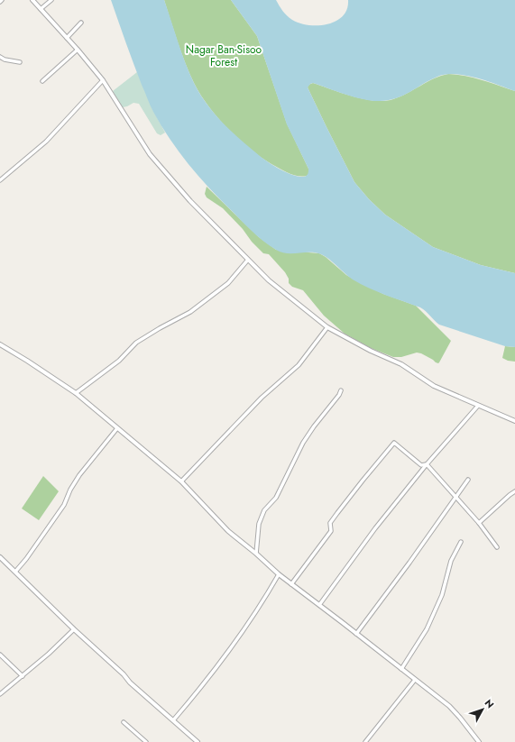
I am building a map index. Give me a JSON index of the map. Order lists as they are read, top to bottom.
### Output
{
  "parks": ["Nagar Ban-Sisoo Forest"],
  "north": "top right"
}
